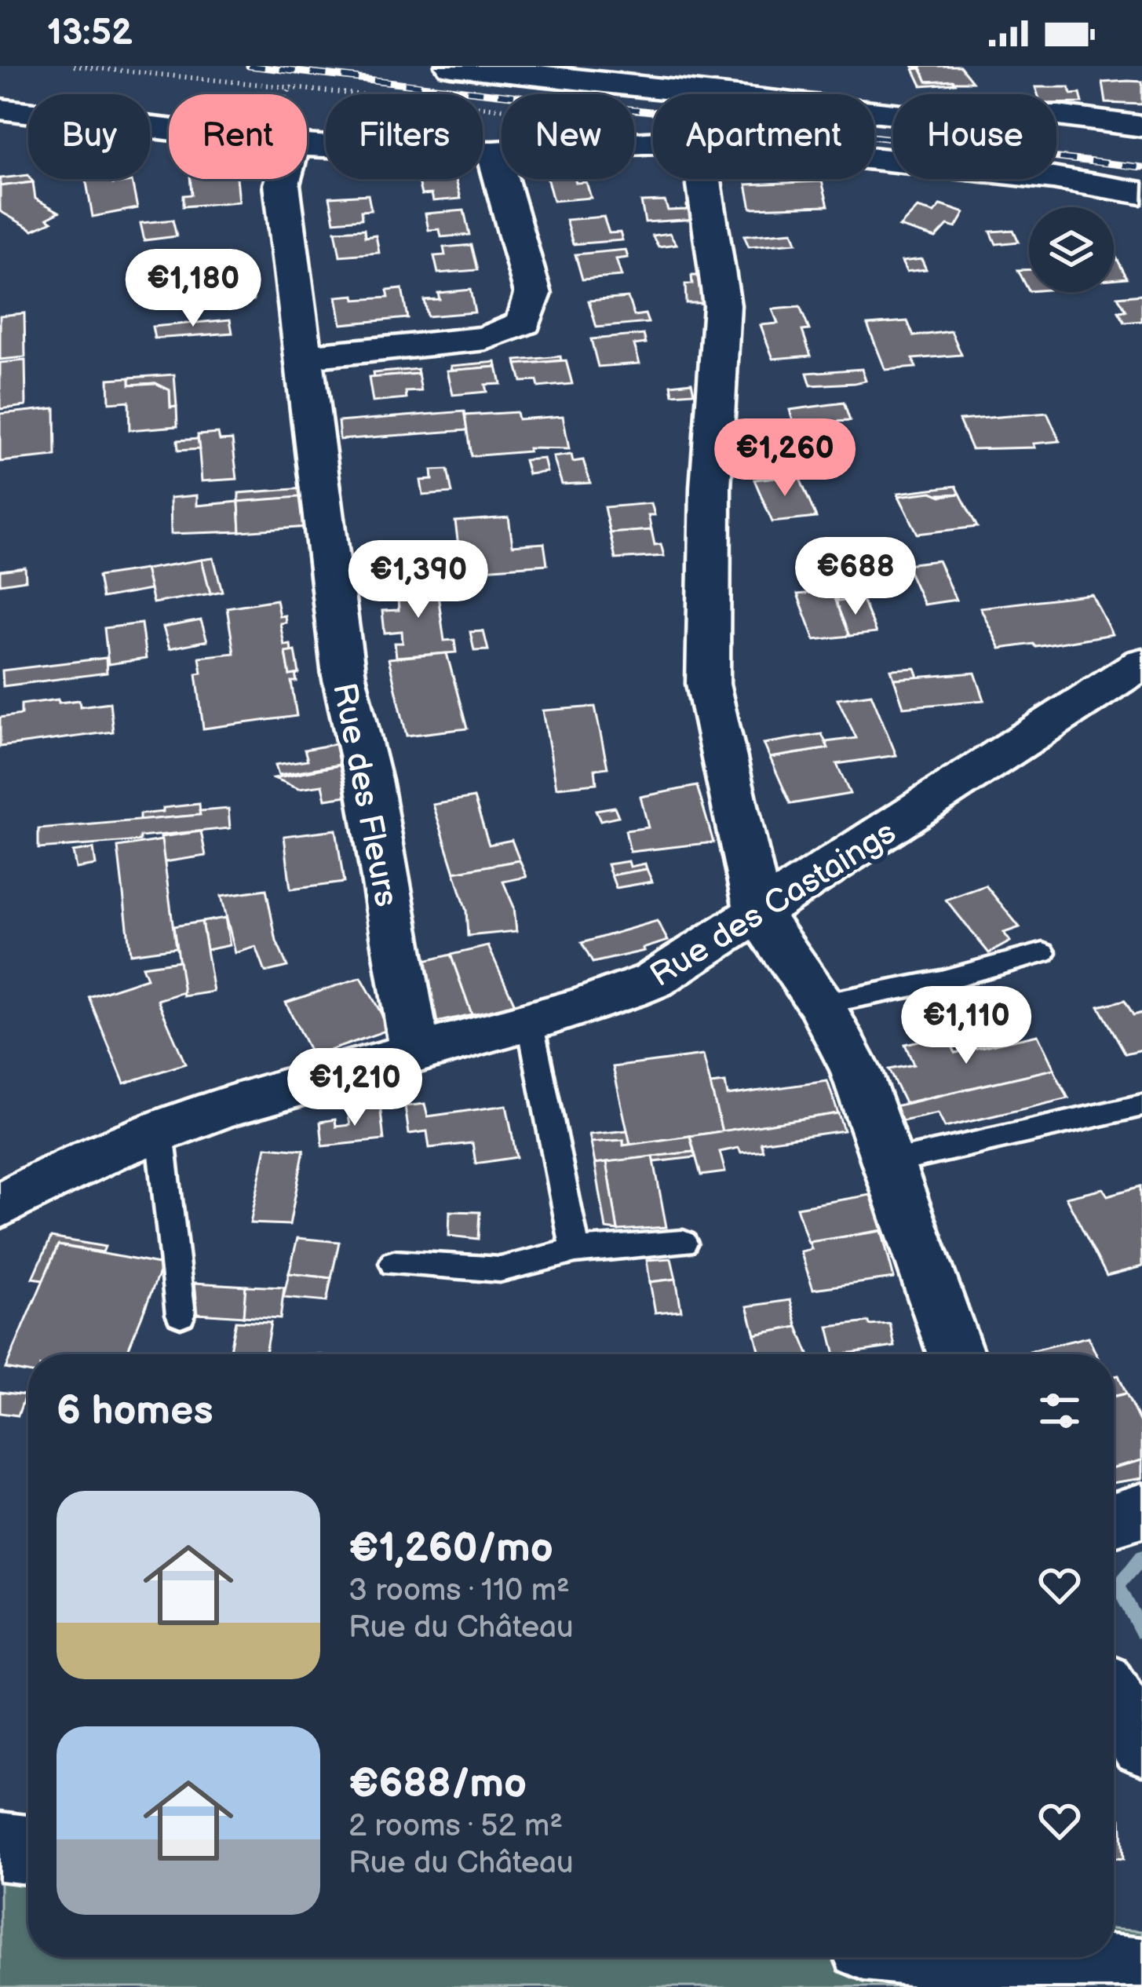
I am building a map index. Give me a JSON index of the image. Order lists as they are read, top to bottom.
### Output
{
  "streets": {
    "street": ["Rue des Fleurs", "Rue des Castaings"]
  },
  "crossings": [
    ["Rue des Fleurs", "Rue des Castaings"]
  ],
  "page": {
    "status": "13:52",
    "chip": [
      "Buy",
      "Rent",
      "Filters",
      "New",
      "Apartment",
      "House"
    ],
    "price": [
      "€1,180",
      "€1,260",
      "€688",
      "€1,390",
      "€1,110",
      "€1,210"
    ],
    "heading": "6 homes",
    "list": [
      {
        "name": "€1,260/mo",
        "note": "3 rooms · 110 m² · Rue du Château"
      },
      {
        "name": "€688/mo",
        "note": "2 rooms · 52 m² · Rue du Château"
      }
    ]
  }
}
